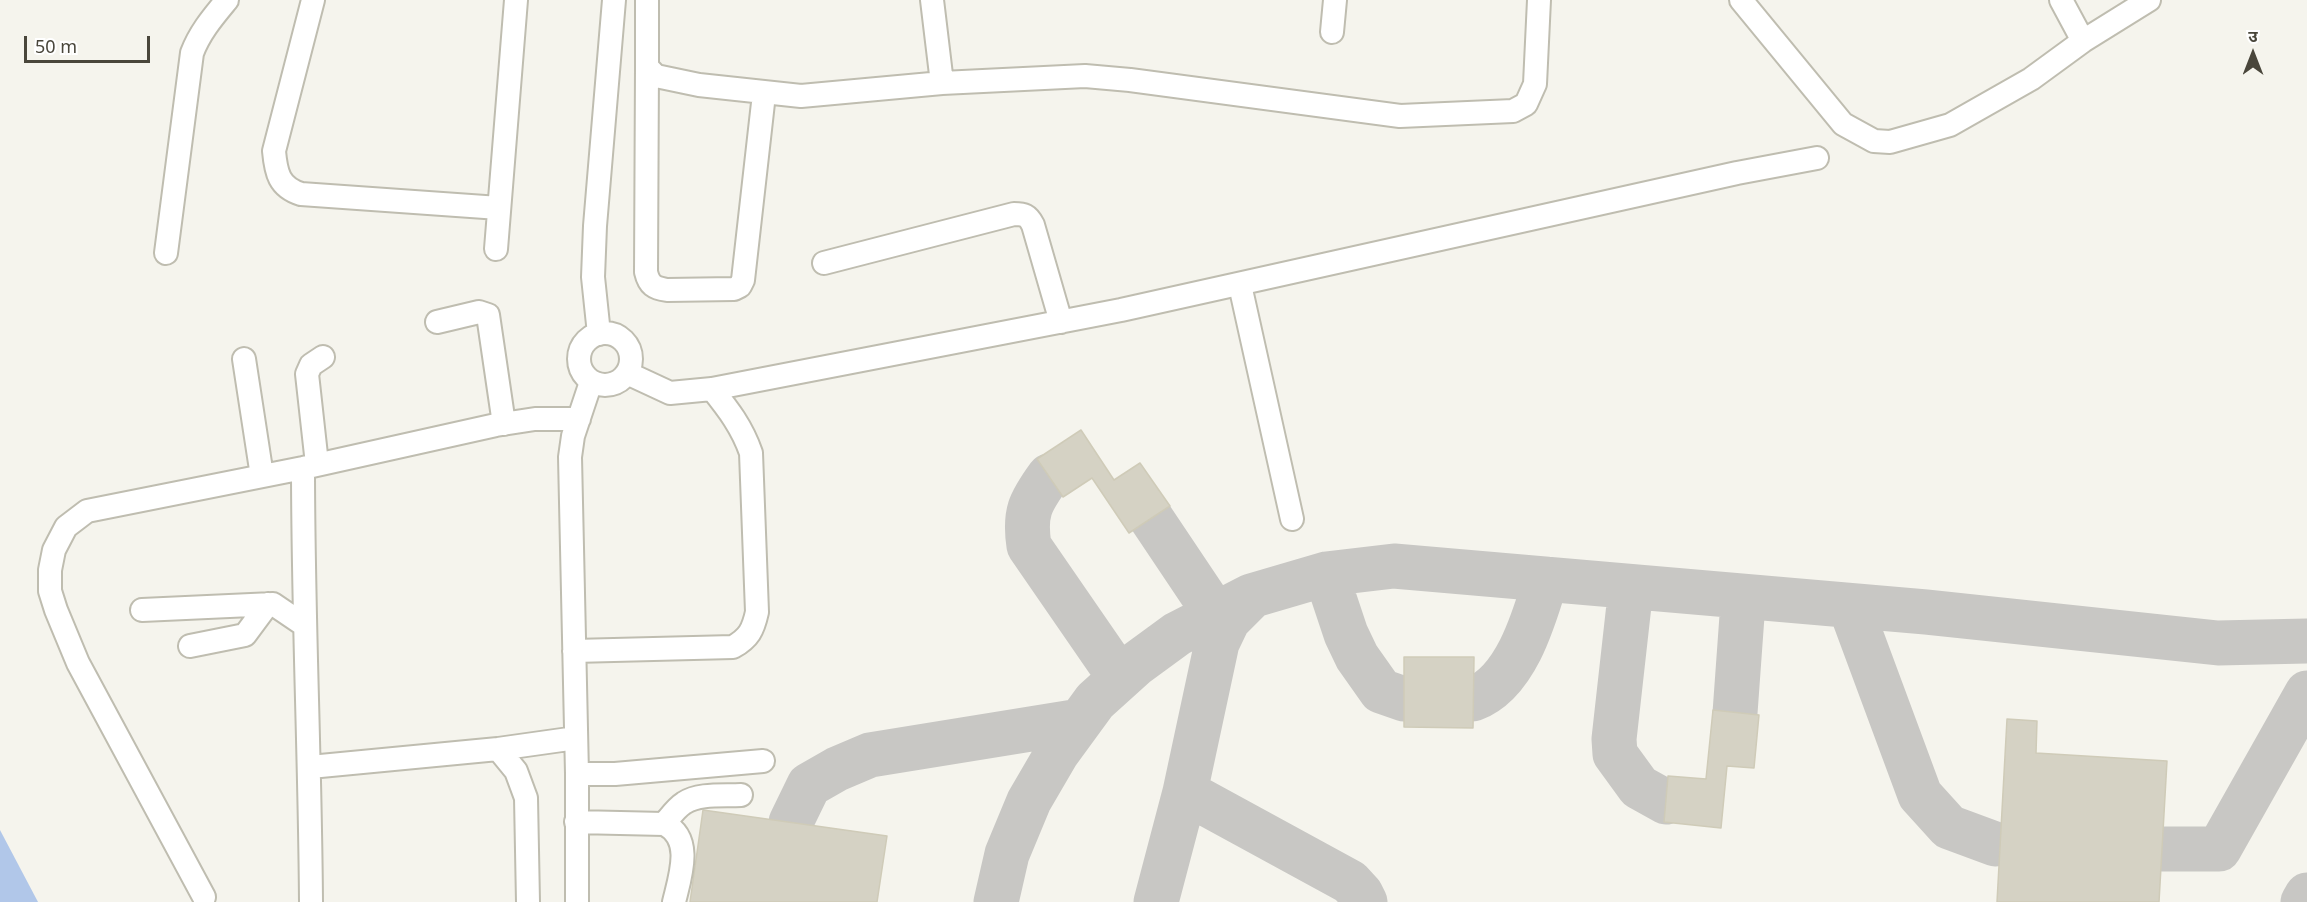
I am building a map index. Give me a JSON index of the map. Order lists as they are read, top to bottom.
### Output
{
  "scale_bar": "50 m",
  "north": "top"
}
